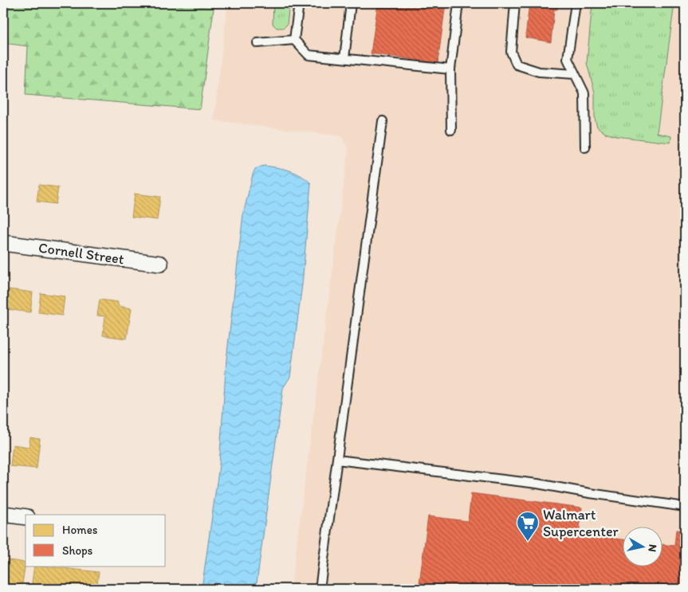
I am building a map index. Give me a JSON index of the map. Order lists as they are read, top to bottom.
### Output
{
  "streets": {
    "street": ["Cornell Street"]
  },
  "places": {
    "supermarket": ["Walmart Supercenter"]
  },
  "legend": ["Homes", "Shops"],
  "north": "right"
}
